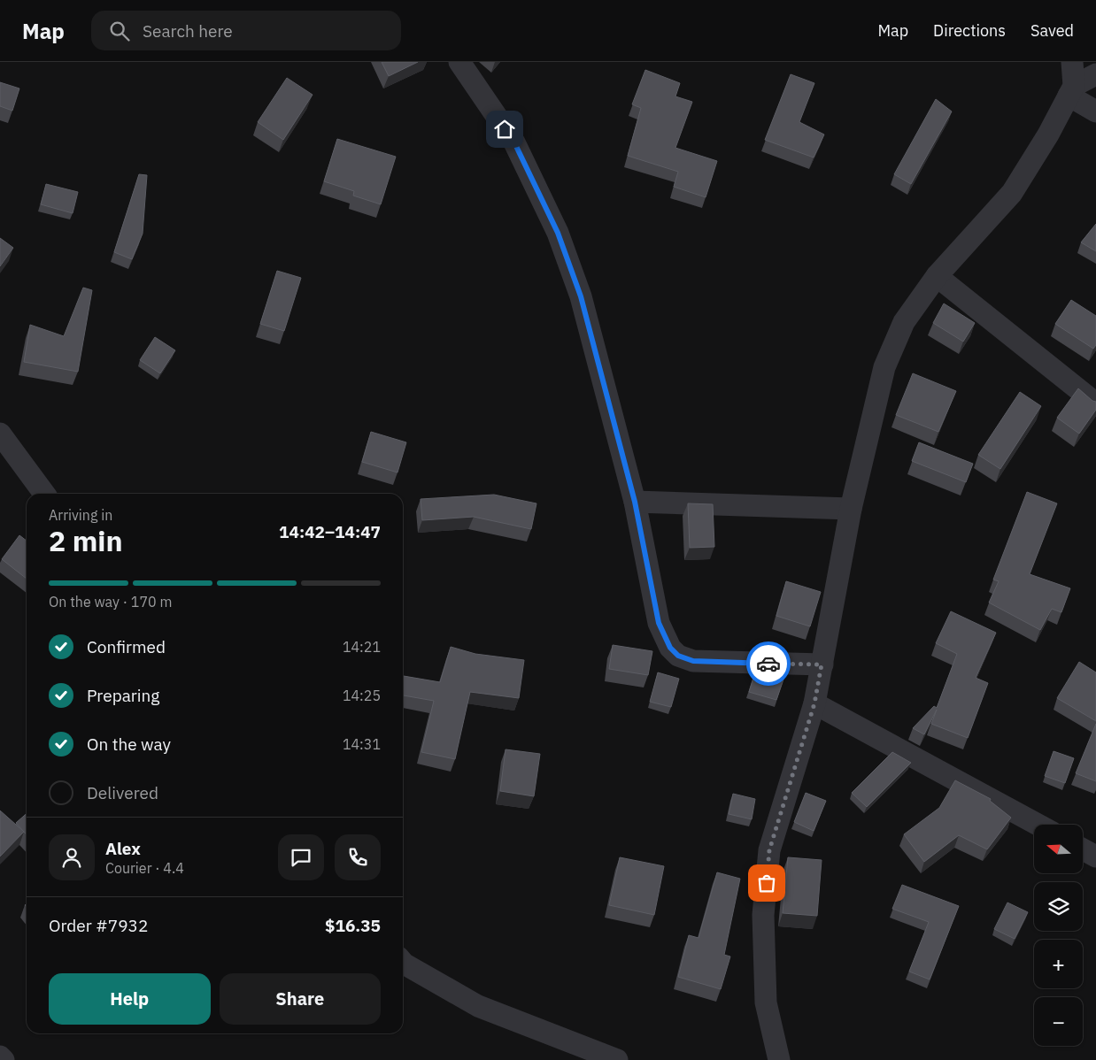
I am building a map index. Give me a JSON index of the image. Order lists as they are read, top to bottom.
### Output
{
  "north": "left",
  "page": {
    "header": "Map",
    "search": "Search here",
    "nav": ["Map", "Directions", "Saved"],
    "heading": ["2 min", "Arriving in", "14:42–14:47"],
    "panel": [
      "Alex",
      "Courier · 4.4",
      "Order #7932",
      "$16.35"
    ],
    "bar": "On the way · 170 m",
    "list": [
      ["Confirmed", "14:21"],
      ["Preparing", "14:25"],
      ["On the way", "14:31"],
      "Delivered"
    ],
    "map_buttons": ["+", "−"],
    "buttons": ["Help", "Share"]
  }
}
